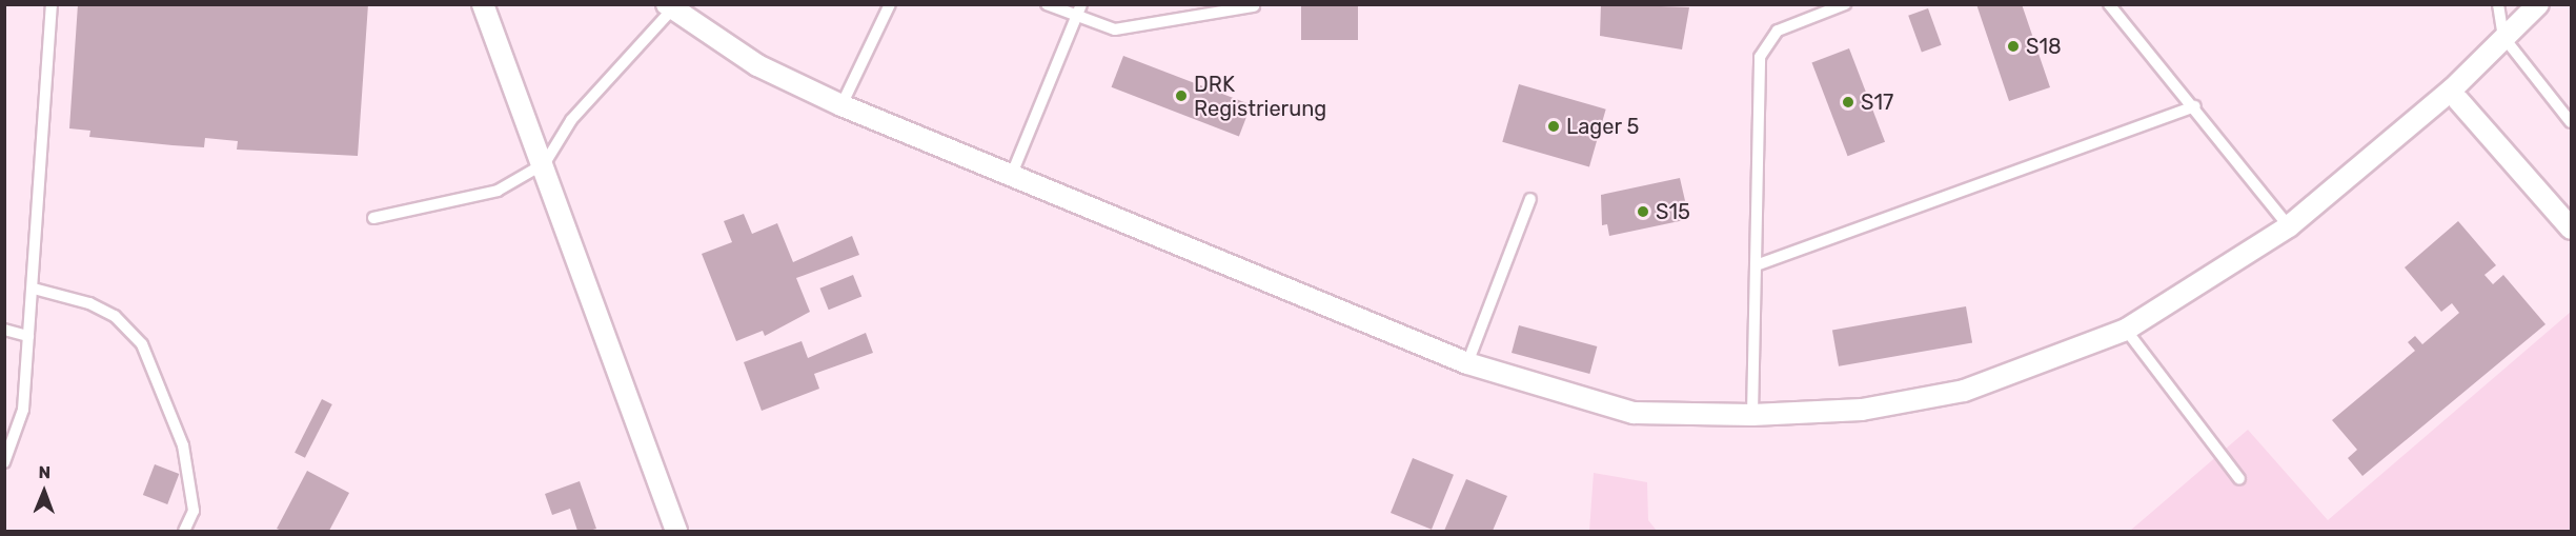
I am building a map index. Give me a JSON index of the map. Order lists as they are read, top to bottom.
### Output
{
  "places": [
    "S18",
    "DRK Registrierung",
    "S17",
    "Lager 5",
    "S15"
  ],
  "north": "top"
}
